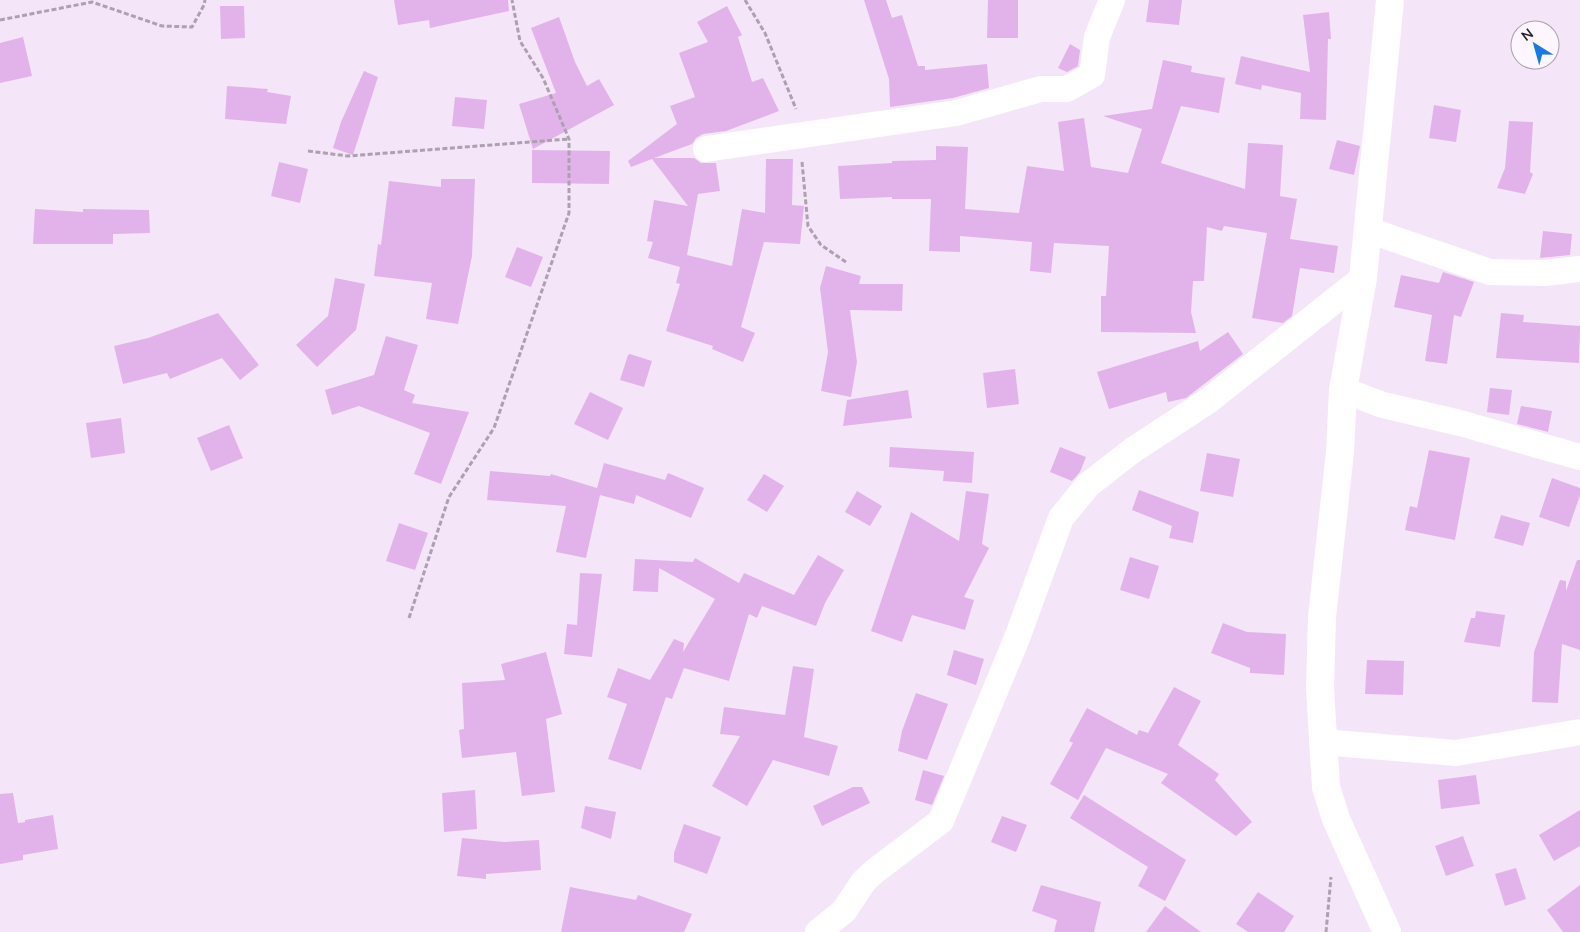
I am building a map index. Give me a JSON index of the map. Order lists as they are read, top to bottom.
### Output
{
  "north": "top left"
}
